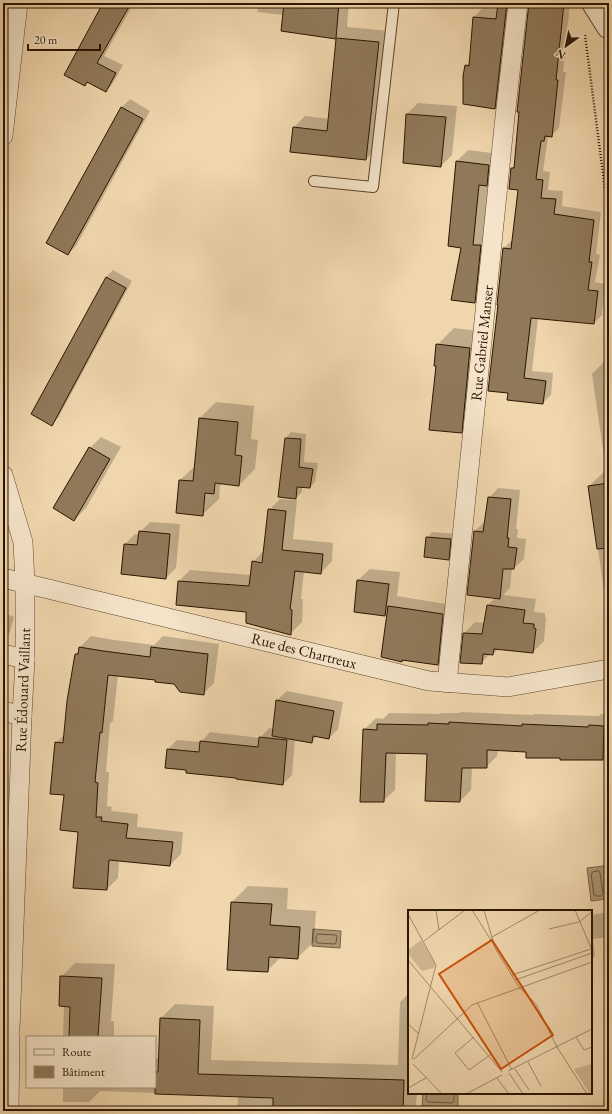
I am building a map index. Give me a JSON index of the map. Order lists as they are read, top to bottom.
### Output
{
  "streets": {
    "street": ["Rue Gabriel Manser", "Rue des Chartreux", "Rue Édouard Vaillant"]
  },
  "crossings": [
    ["Rue Gabriel Manser", "Rue des Chartreux"],
    ["Rue des Chartreux", "Rue Édouard Vaillant"]
  ],
  "legend": ["Route", "Bâtiment"],
  "scale_bar": "20 m",
  "north": "bottom left"
}
